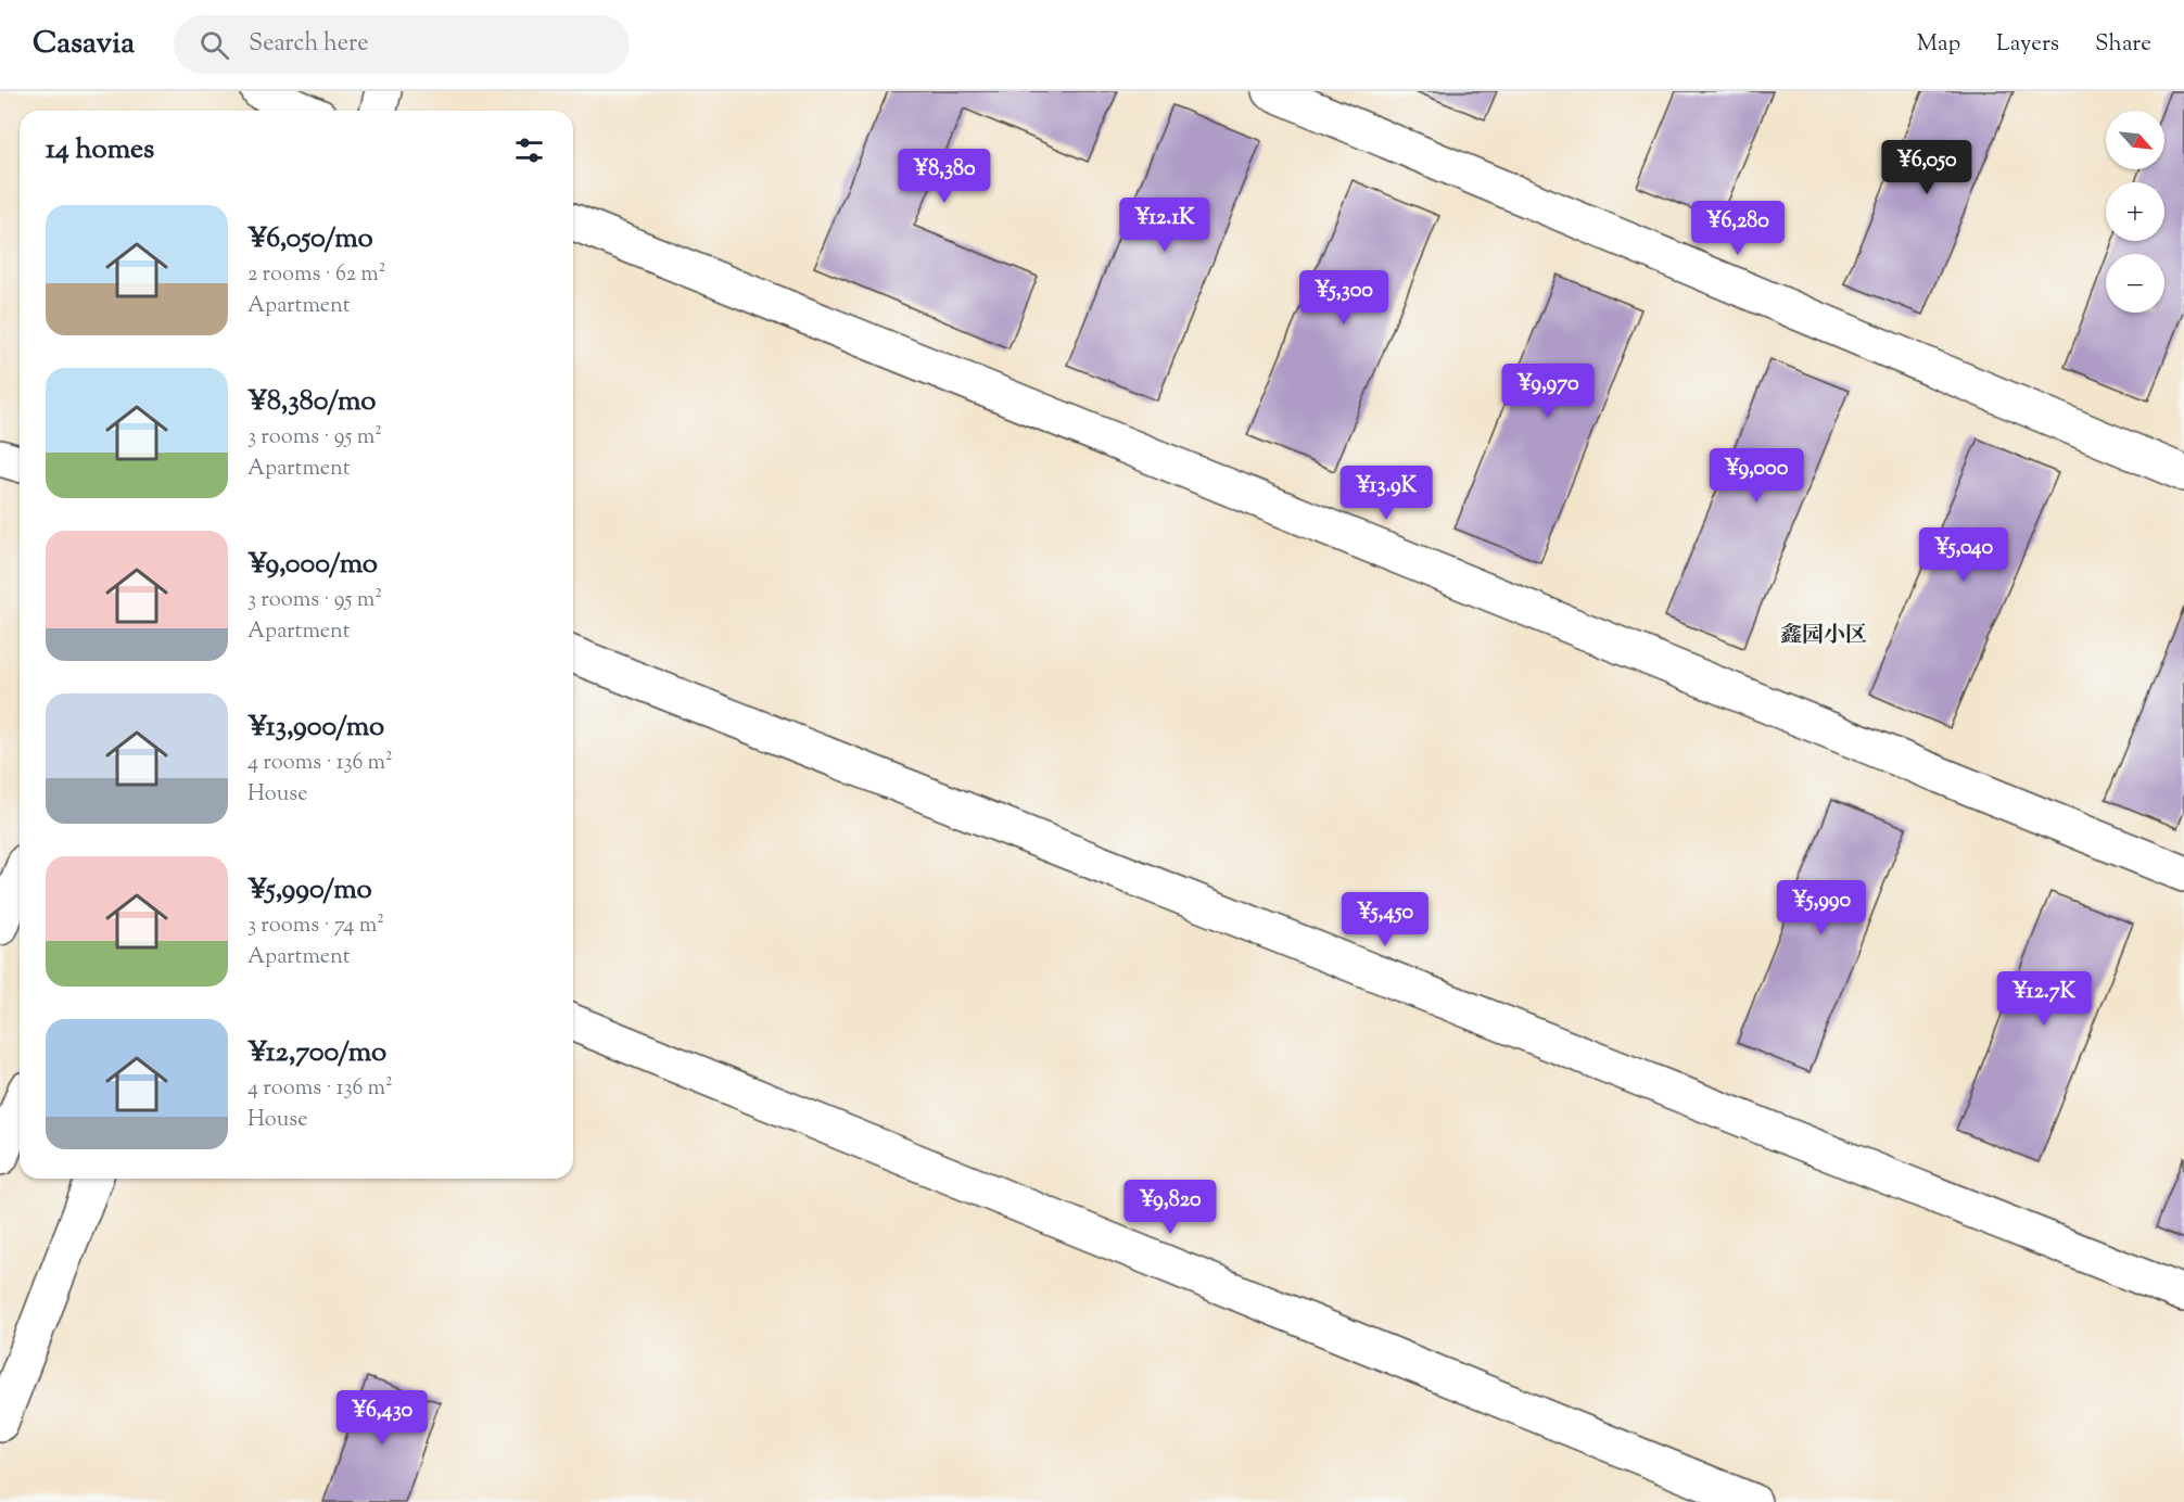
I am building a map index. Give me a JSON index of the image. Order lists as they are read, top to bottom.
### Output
{
  "districts": ["鑫园小区"],
  "north": "bottom right",
  "page": {
    "header": "Casavia",
    "search": "Search here",
    "nav": ["Map", "Layers", "Share"],
    "map_buttons": ["+", "−"],
    "heading": "14 homes",
    "price": [
      "¥6,050",
      "¥8,380",
      "¥12.1K",
      "¥6,280",
      "¥5,300",
      "¥9,970",
      "¥9,000",
      "¥13.9K",
      "¥5,040",
      "¥5,990",
      "¥5,450",
      "¥12.7K",
      "¥9,820",
      "¥6,430"
    ],
    "list": [
      {
        "name": "¥6,050/mo",
        "note": "2 rooms · 62 m² · Apartment"
      },
      {
        "name": "¥8,380/mo",
        "note": "3 rooms · 95 m² · Apartment"
      },
      {
        "name": "¥9,000/mo",
        "note": "3 rooms · 95 m² · Apartment"
      },
      {
        "name": "¥13,900/mo",
        "note": "4 rooms · 136 m² · House"
      },
      {
        "name": "¥5,990/mo",
        "note": "3 rooms · 74 m² · Apartment"
      },
      {
        "name": "¥12,700/mo",
        "note": "4 rooms · 136 m² · House"
      }
    ]
  }
}
